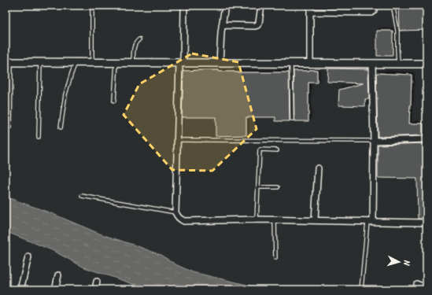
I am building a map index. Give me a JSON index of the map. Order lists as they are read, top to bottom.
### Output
{
  "north": "right"
}
